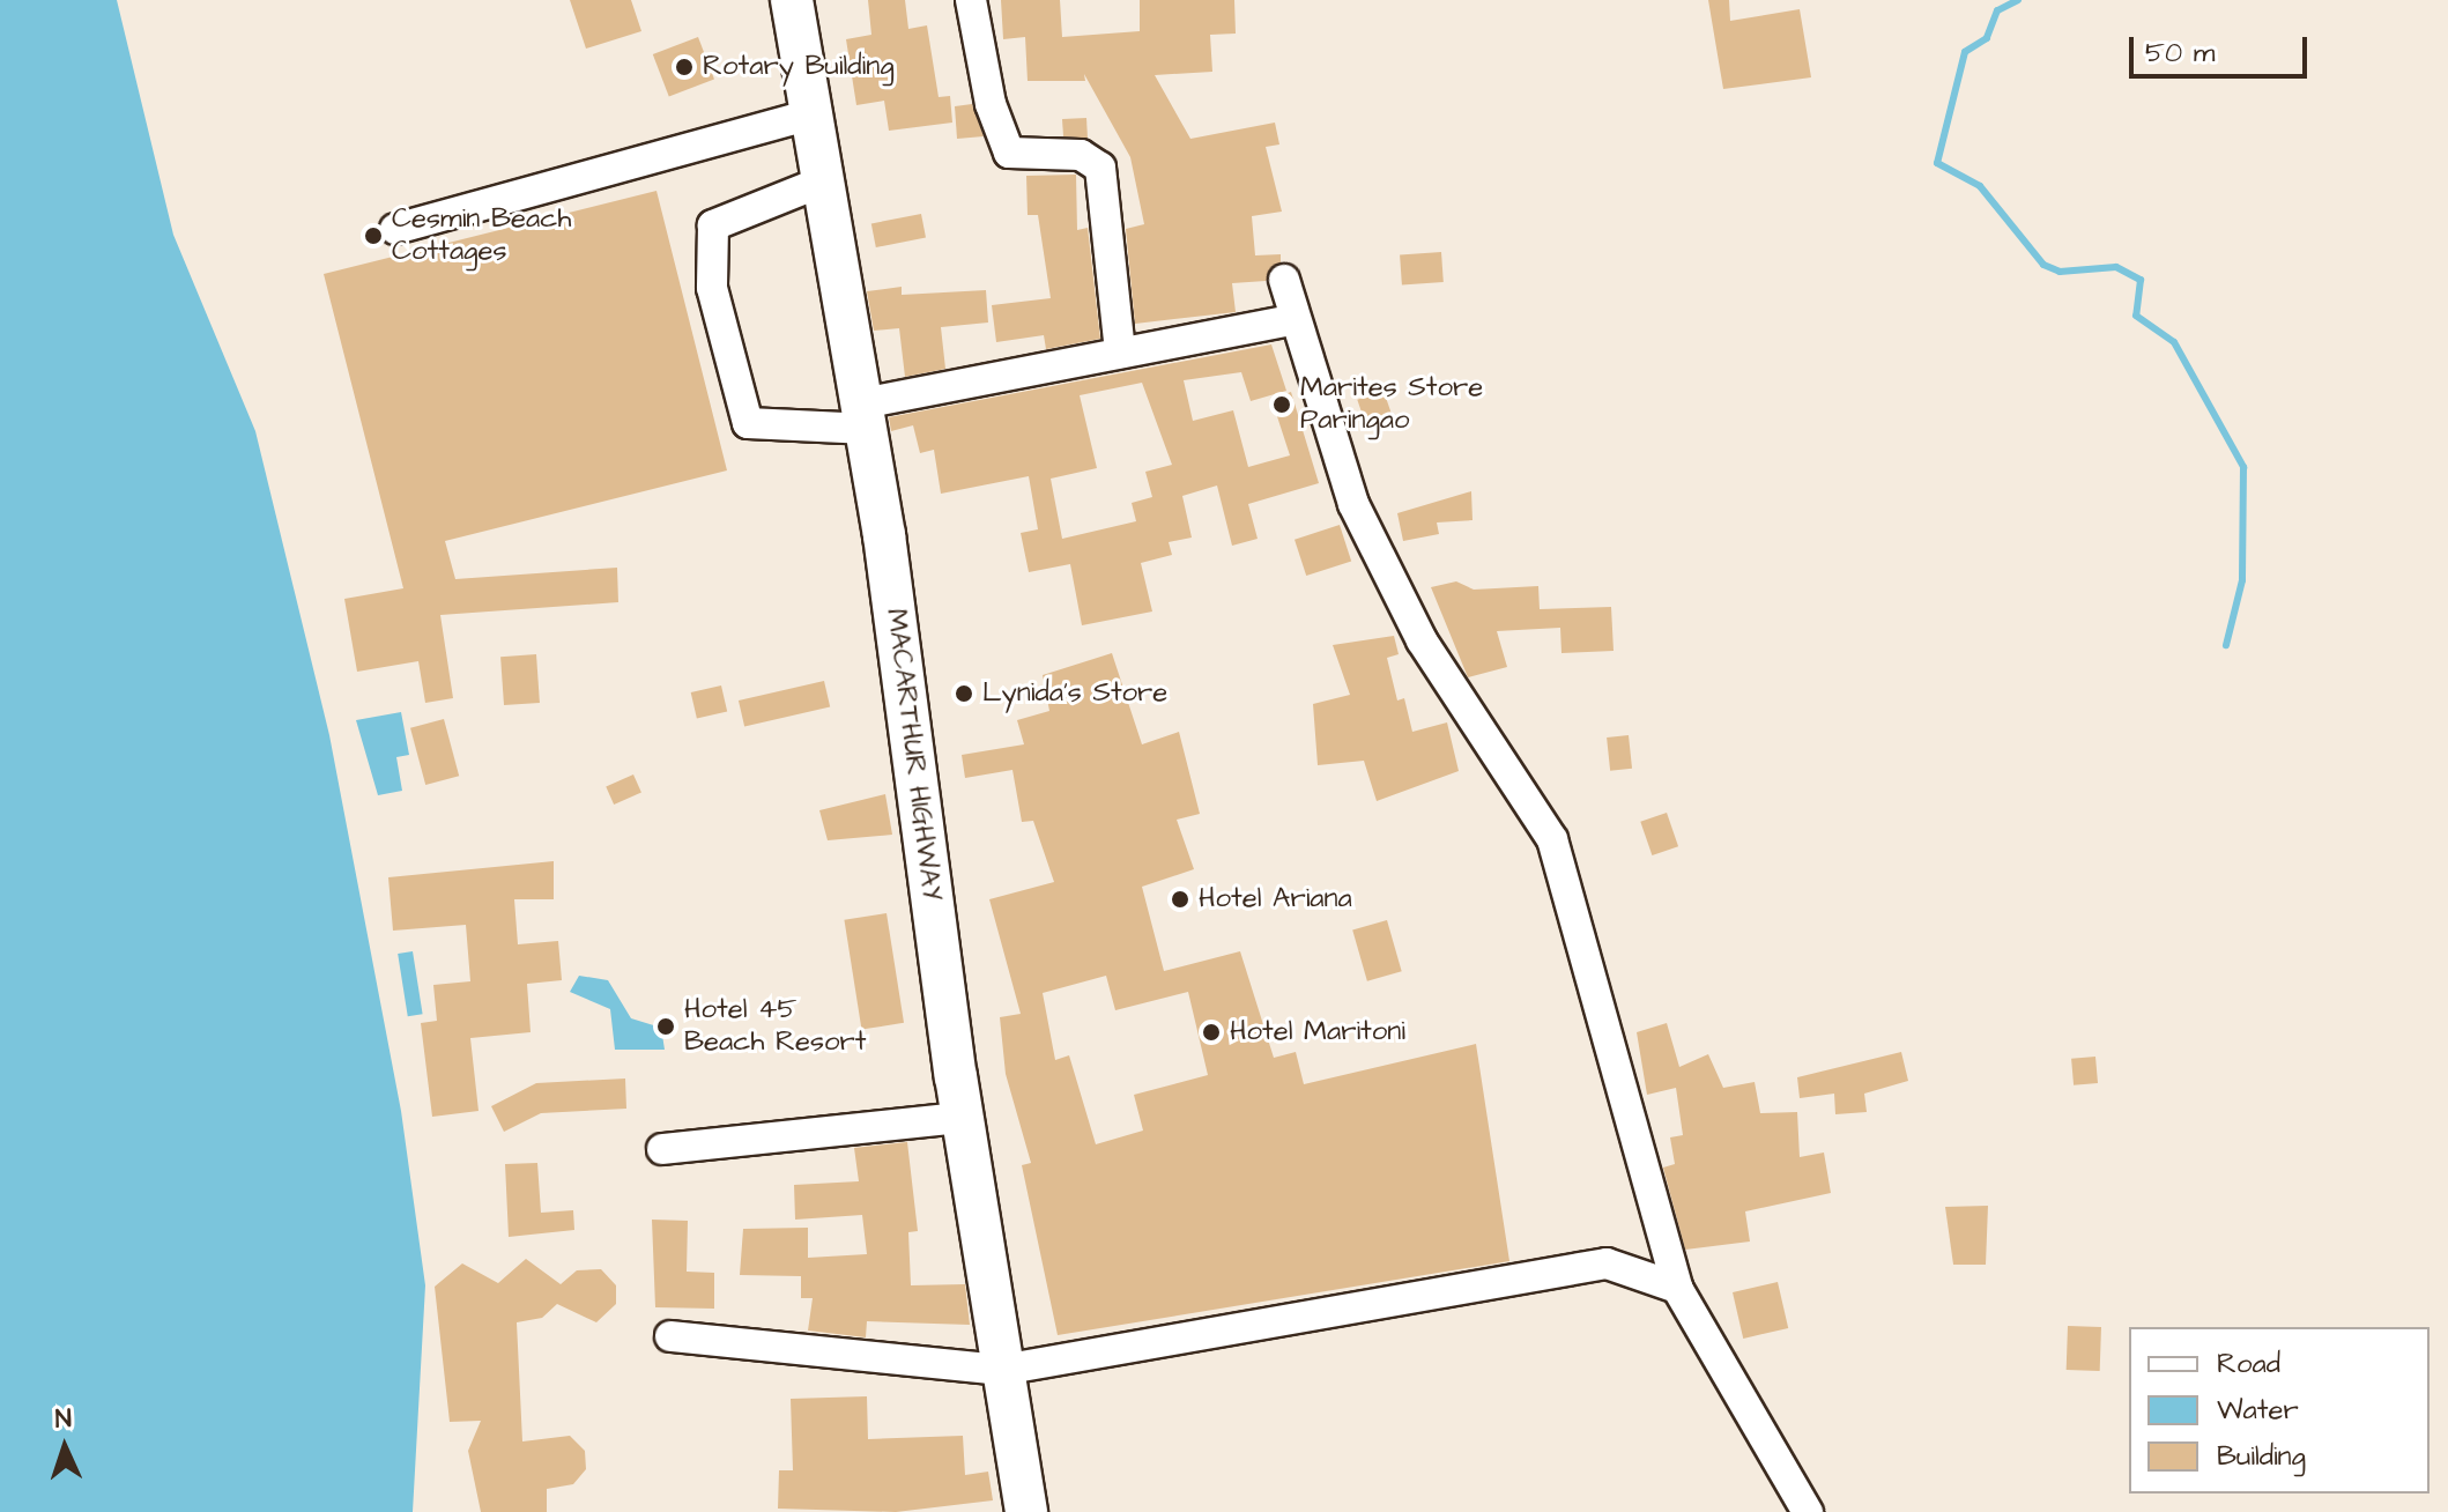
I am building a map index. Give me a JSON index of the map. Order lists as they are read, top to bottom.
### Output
{
  "streets": {
    "highway": ["MACARTHUR HIGHWAY"]
  },
  "places": [
    "Rotary Building",
    "Cesmin Beach Cottages",
    "Marites Store Paringao",
    "Lynida's Store",
    "Hotel Ariana",
    "Hotel 45 Beach Resort",
    "Hotel Maritoni"
  ],
  "legend": ["Road", "Water", "Building"],
  "scale_bar": "50 m",
  "north": "top"
}
